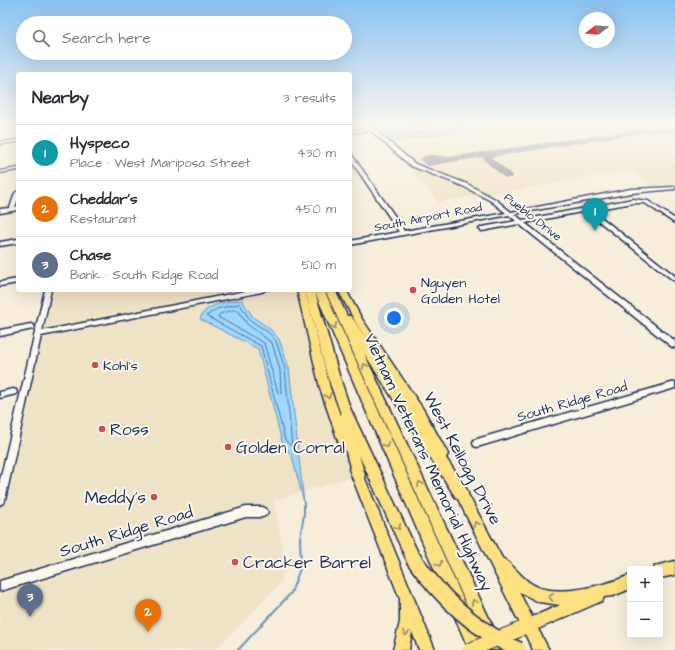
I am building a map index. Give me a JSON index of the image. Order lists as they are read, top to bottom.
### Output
{
  "streets": {
    "highway": ["Vietnam Veterans Memorial Highway"],
    "main road": ["West Kellogg Drive"],
    "street": ["South Airport Road", "Pueblo Drive", "South Ridge Road"]
  },
  "crossings": [
    ["South Airport Road", "Pueblo Drive"]
  ],
  "one_way": ["West Kellogg Drive"],
  "places": [
    "Nguyen Golden Hotel",
    "Kohl's",
    "Ross",
    "Golden Corral",
    "Meddy's",
    "Cracker Barrel"
  ],
  "north": "left",
  "page": {
    "search": "Search here",
    "heading": ["Nearby", "3 results"],
    "list": [
      {
        "mark": "1",
        "name": "Hyspeco",
        "note": "Place · West Mariposa Street",
        "value": "430 m"
      },
      {
        "mark": "2",
        "name": "Cheddar's",
        "note": "Restaurant",
        "value": "450 m"
      },
      {
        "mark": "3",
        "name": "Chase",
        "note": "Bank · South Ridge Road",
        "value": "510 m"
      }
    ],
    "pins": ["1", "3", "2"],
    "map_buttons": ["+", "−"]
  }
}
